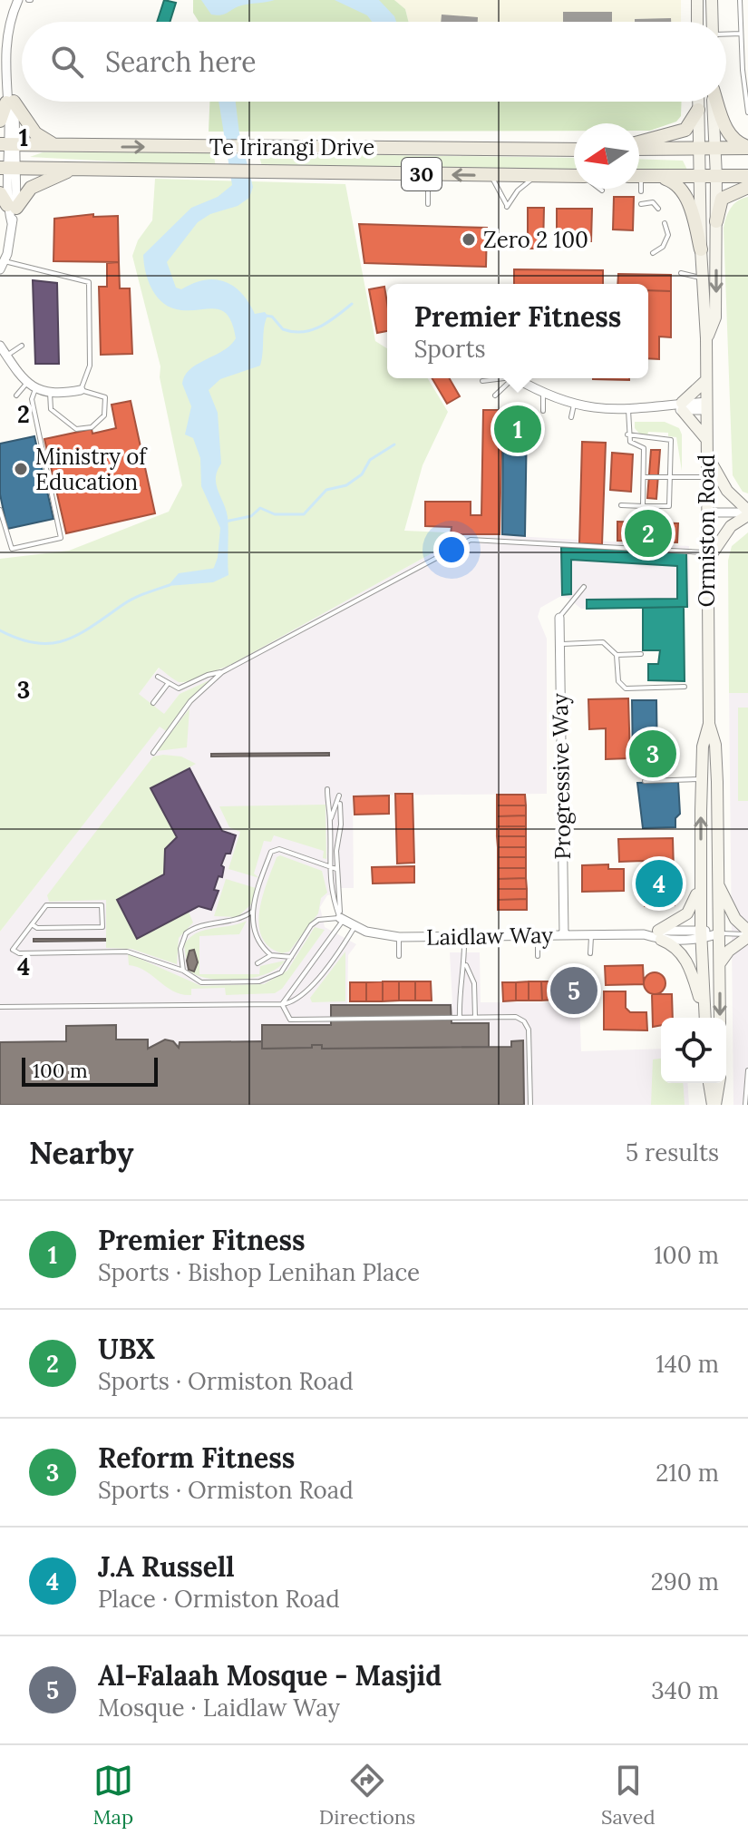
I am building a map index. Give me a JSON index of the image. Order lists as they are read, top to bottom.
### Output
{
  "streets": {
    "main road": ["Te Irirangi Drive", "30", "Ormiston Road"],
    "street": ["Progressive Way", "Laidlaw Way"]
  },
  "crossings": [
    ["Ormiston Road", "Laidlaw Way"],
    ["Progressive Way", "Laidlaw Way"]
  ],
  "places": ["Zero 2 100", "Ministry of Education"],
  "scale_bar": "100 m",
  "north": "left",
  "page": {
    "search": "Search here",
    "popup": ["Premier Fitness", "Sports"],
    "pins": [
      "1",
      "2",
      "3",
      "4",
      "5"
    ],
    "scale": "100 m",
    "heading": ["Nearby", "5 results"],
    "list": [
      {
        "mark": "1",
        "name": "Premier Fitness",
        "note": "Sports · Bishop Lenihan Place",
        "value": "100 m"
      },
      {
        "mark": "2",
        "name": "UBX",
        "note": "Sports · Ormiston Road",
        "value": "140 m"
      },
      {
        "mark": "3",
        "name": "Reform Fitness",
        "note": "Sports · Ormiston Road",
        "value": "210 m"
      },
      {
        "mark": "4",
        "name": "J.A Russell",
        "note": "Place · Ormiston Road",
        "value": "290 m"
      },
      {
        "mark": "5",
        "name": "Al-Falaah Mosque - Masjid",
        "note": "Mosque · Laidlaw Way",
        "value": "340 m"
      }
    ],
    "nav": ["Map", "Directions", "Saved"]
  },
  "grid": {
    "rows": [
      "1",
      "2",
      "3",
      "4"
    ]
  }
}
